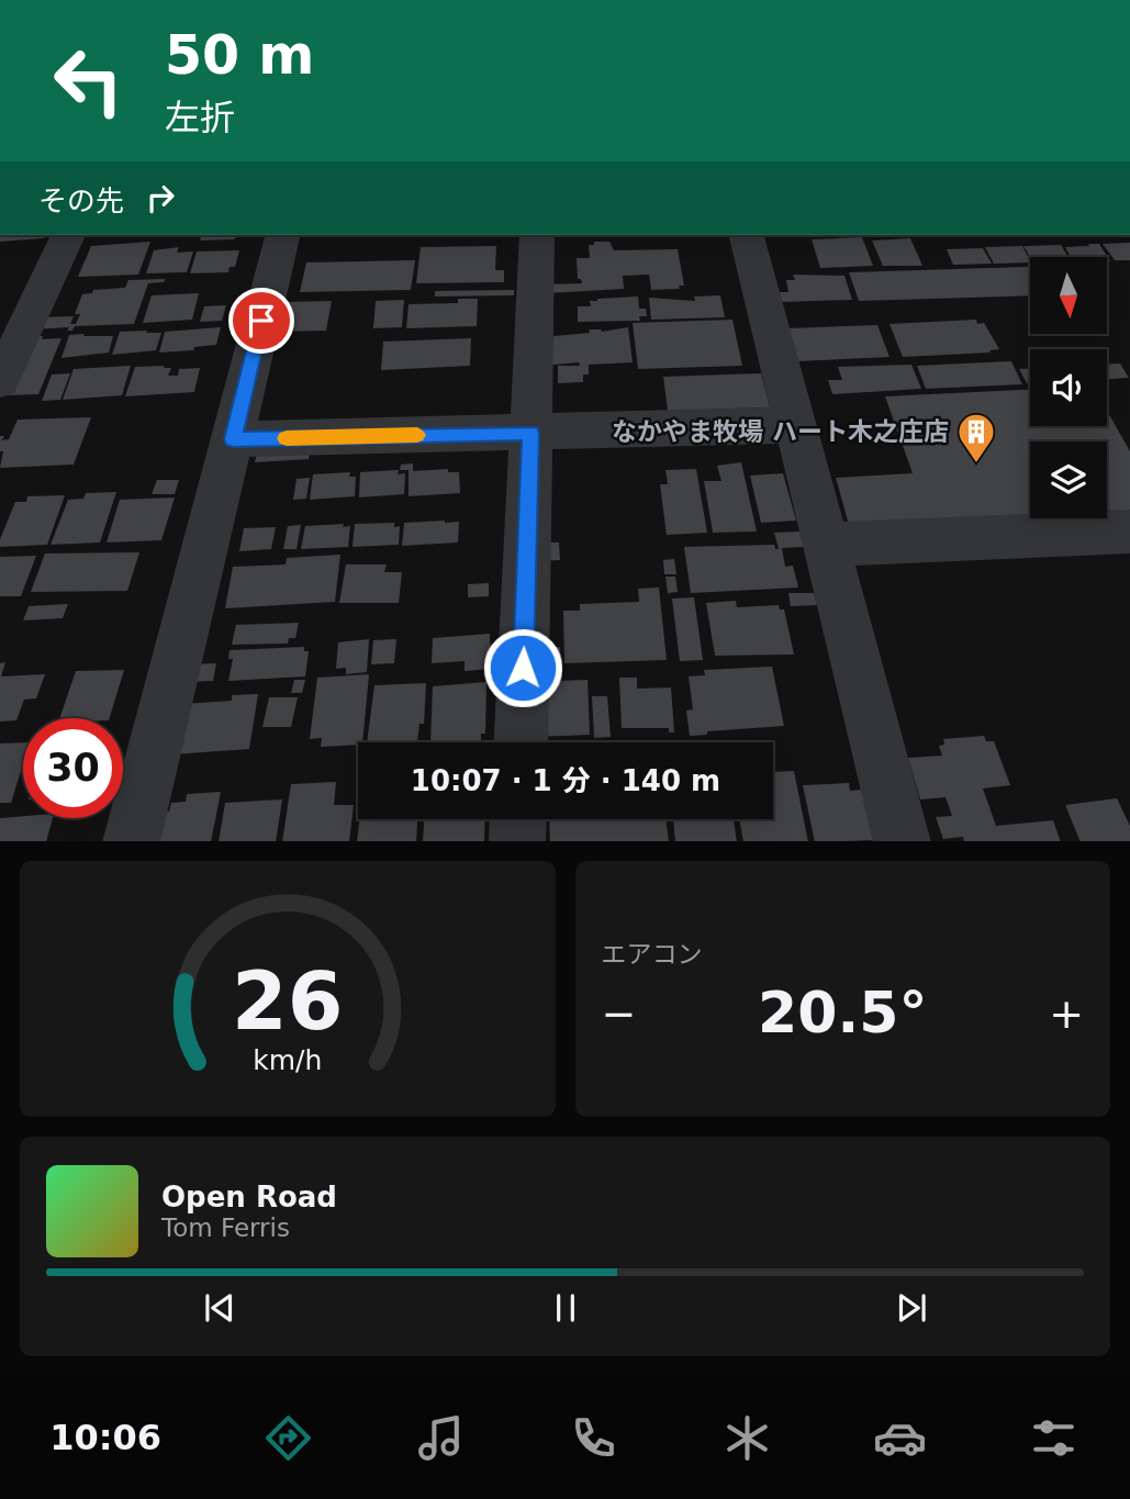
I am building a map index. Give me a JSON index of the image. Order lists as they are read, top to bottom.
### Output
{
  "places": {
    "building": ["なかやま牧場 ハート木之庄店"]
  },
  "north": "bottom",
  "page": {
    "turn": ["50 m", "左折"],
    "then": "その先",
    "limit": "30",
    "trip": "10:07 · 1 分 · 140 m",
    "tile": "エアコン",
    "heat": ["−", "20.5°", "+"],
    "song": ["Open Road", "Tom Ferris"],
    "tabs": "10:06",
    "gauge": ["26", "km/h"]
  }
}
